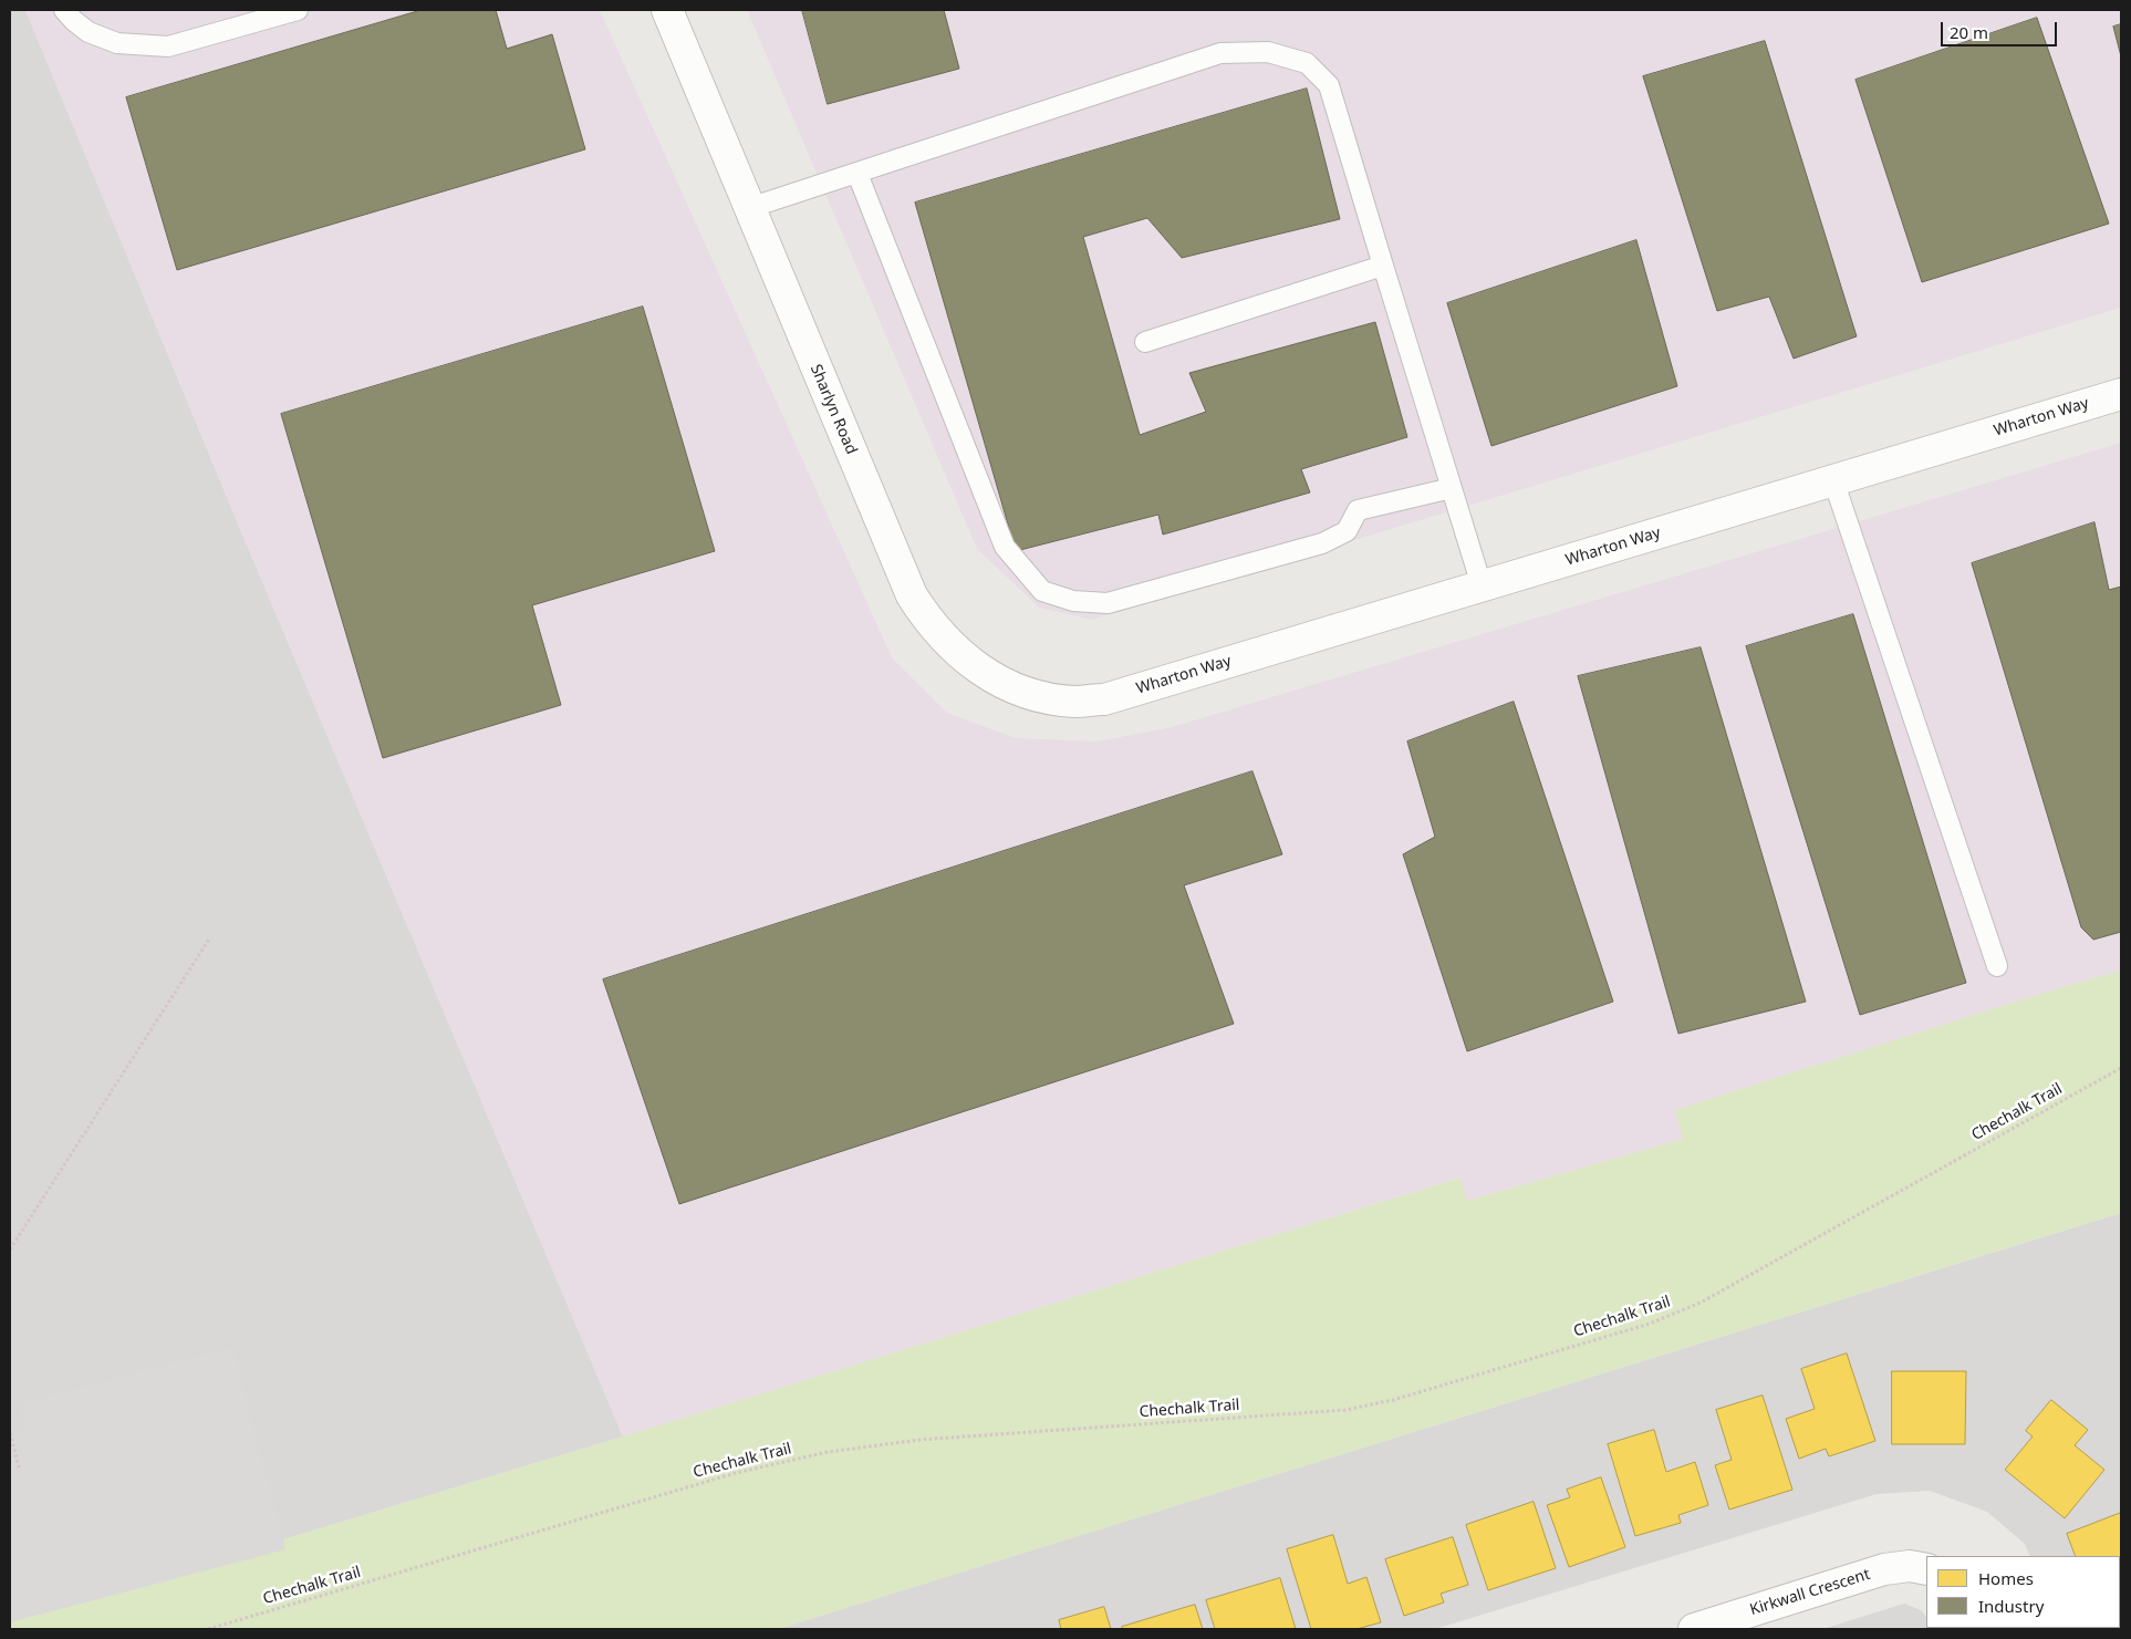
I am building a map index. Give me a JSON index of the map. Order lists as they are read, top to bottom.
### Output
{
  "streets": {
    "street": ["Sharlyn Road", "Wharton Way", "Kirkwall Crescent"],
    "path": ["Chechalk Trail"]
  },
  "crossings": [
    ["Sharlyn Road", "Wharton Way"]
  ],
  "legend": ["Homes", "Industry"],
  "scale_bar": "20 m"
}
